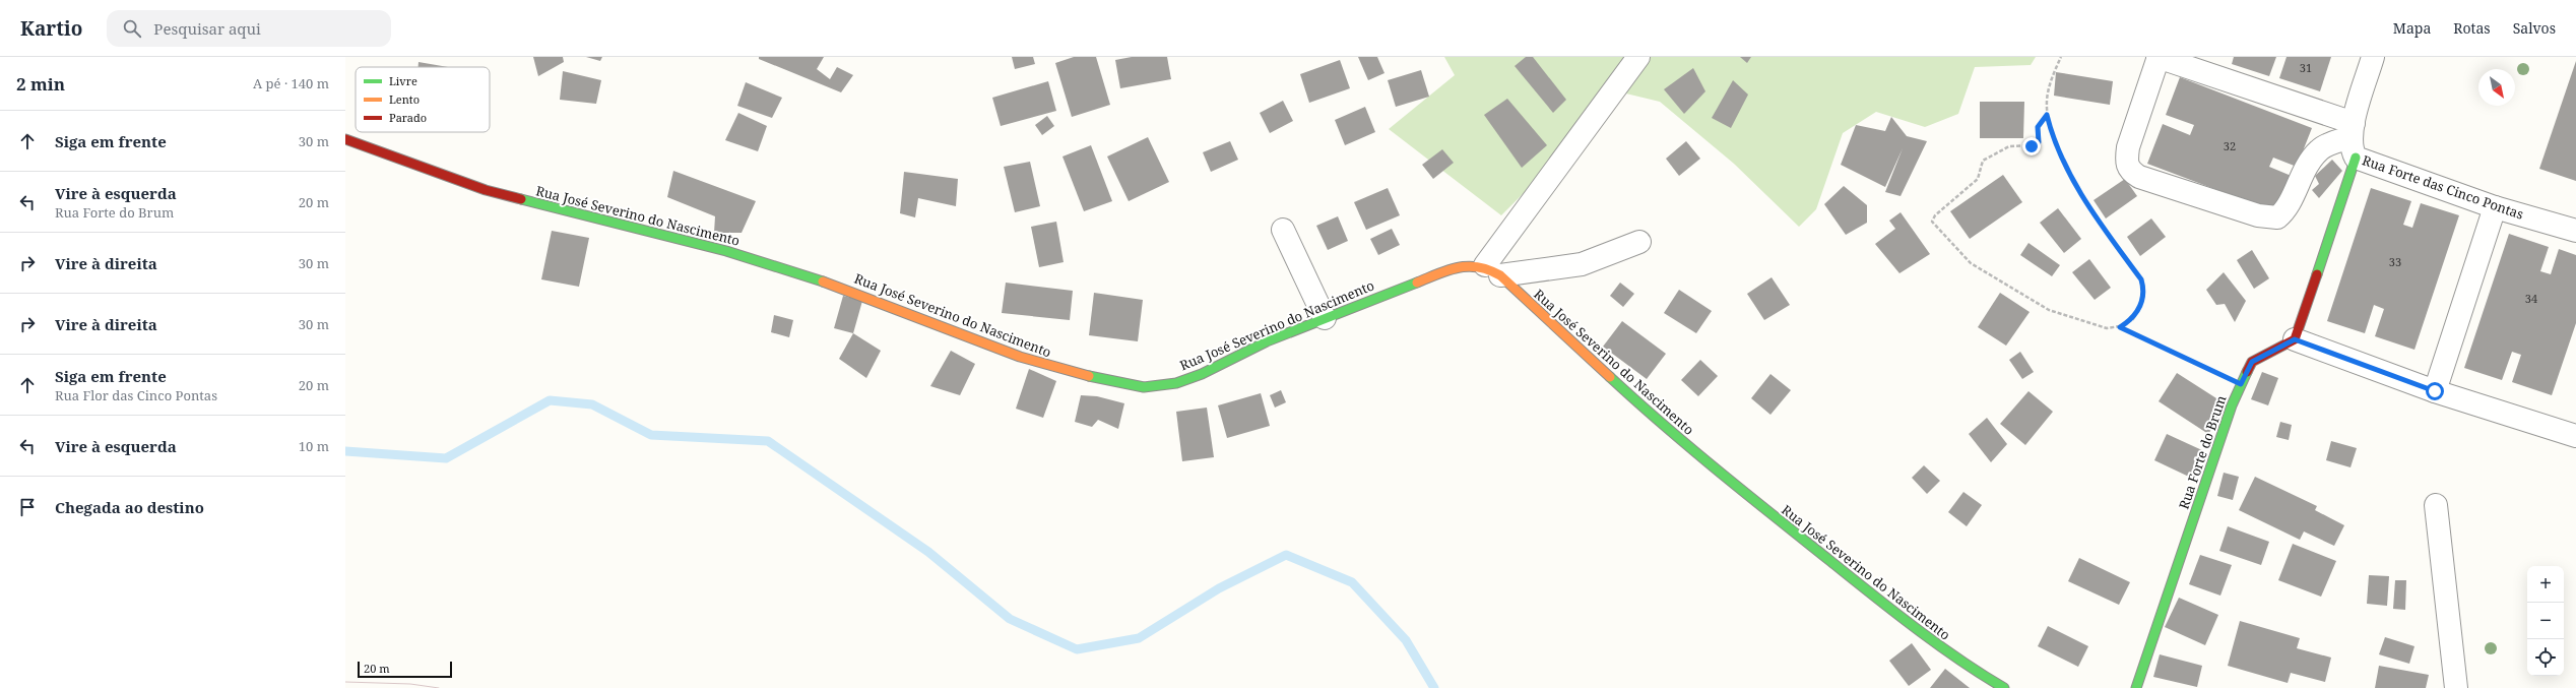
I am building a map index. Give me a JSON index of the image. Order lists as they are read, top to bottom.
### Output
{
  "streets": {
    "street": ["Rua Forte das Cinco Pontas", "Rua José Severino do Nascimento", "Rua Forte do Brum"]
  },
  "house_numbers": [
    "31",
    "32",
    "33",
    "34"
  ],
  "legend": ["Livre", "Lento", "Parado"],
  "scale_bar": "20 m",
  "north": "bottom right",
  "page": {
    "header": "Kartio",
    "search": "Pesquisar aqui",
    "nav": ["Mapa", "Rotas", "Salvos"],
    "heading": ["2 min", "A pé · 140 m"],
    "list": [
      ["Siga em frente", "30 m"],
      ["Vire à esquerda", "Rua Forte do Brum", "20 m"],
      ["Vire à direita", "30 m"],
      ["Vire à direita", "30 m"],
      ["Siga em frente", "Rua Flor das Cinco Pontas", "20 m"],
      ["Vire à esquerda", "10 m"],
      "Chegada ao destino"
    ],
    "map_buttons": ["+", "−"],
    "scale": "20 m"
  }
}
